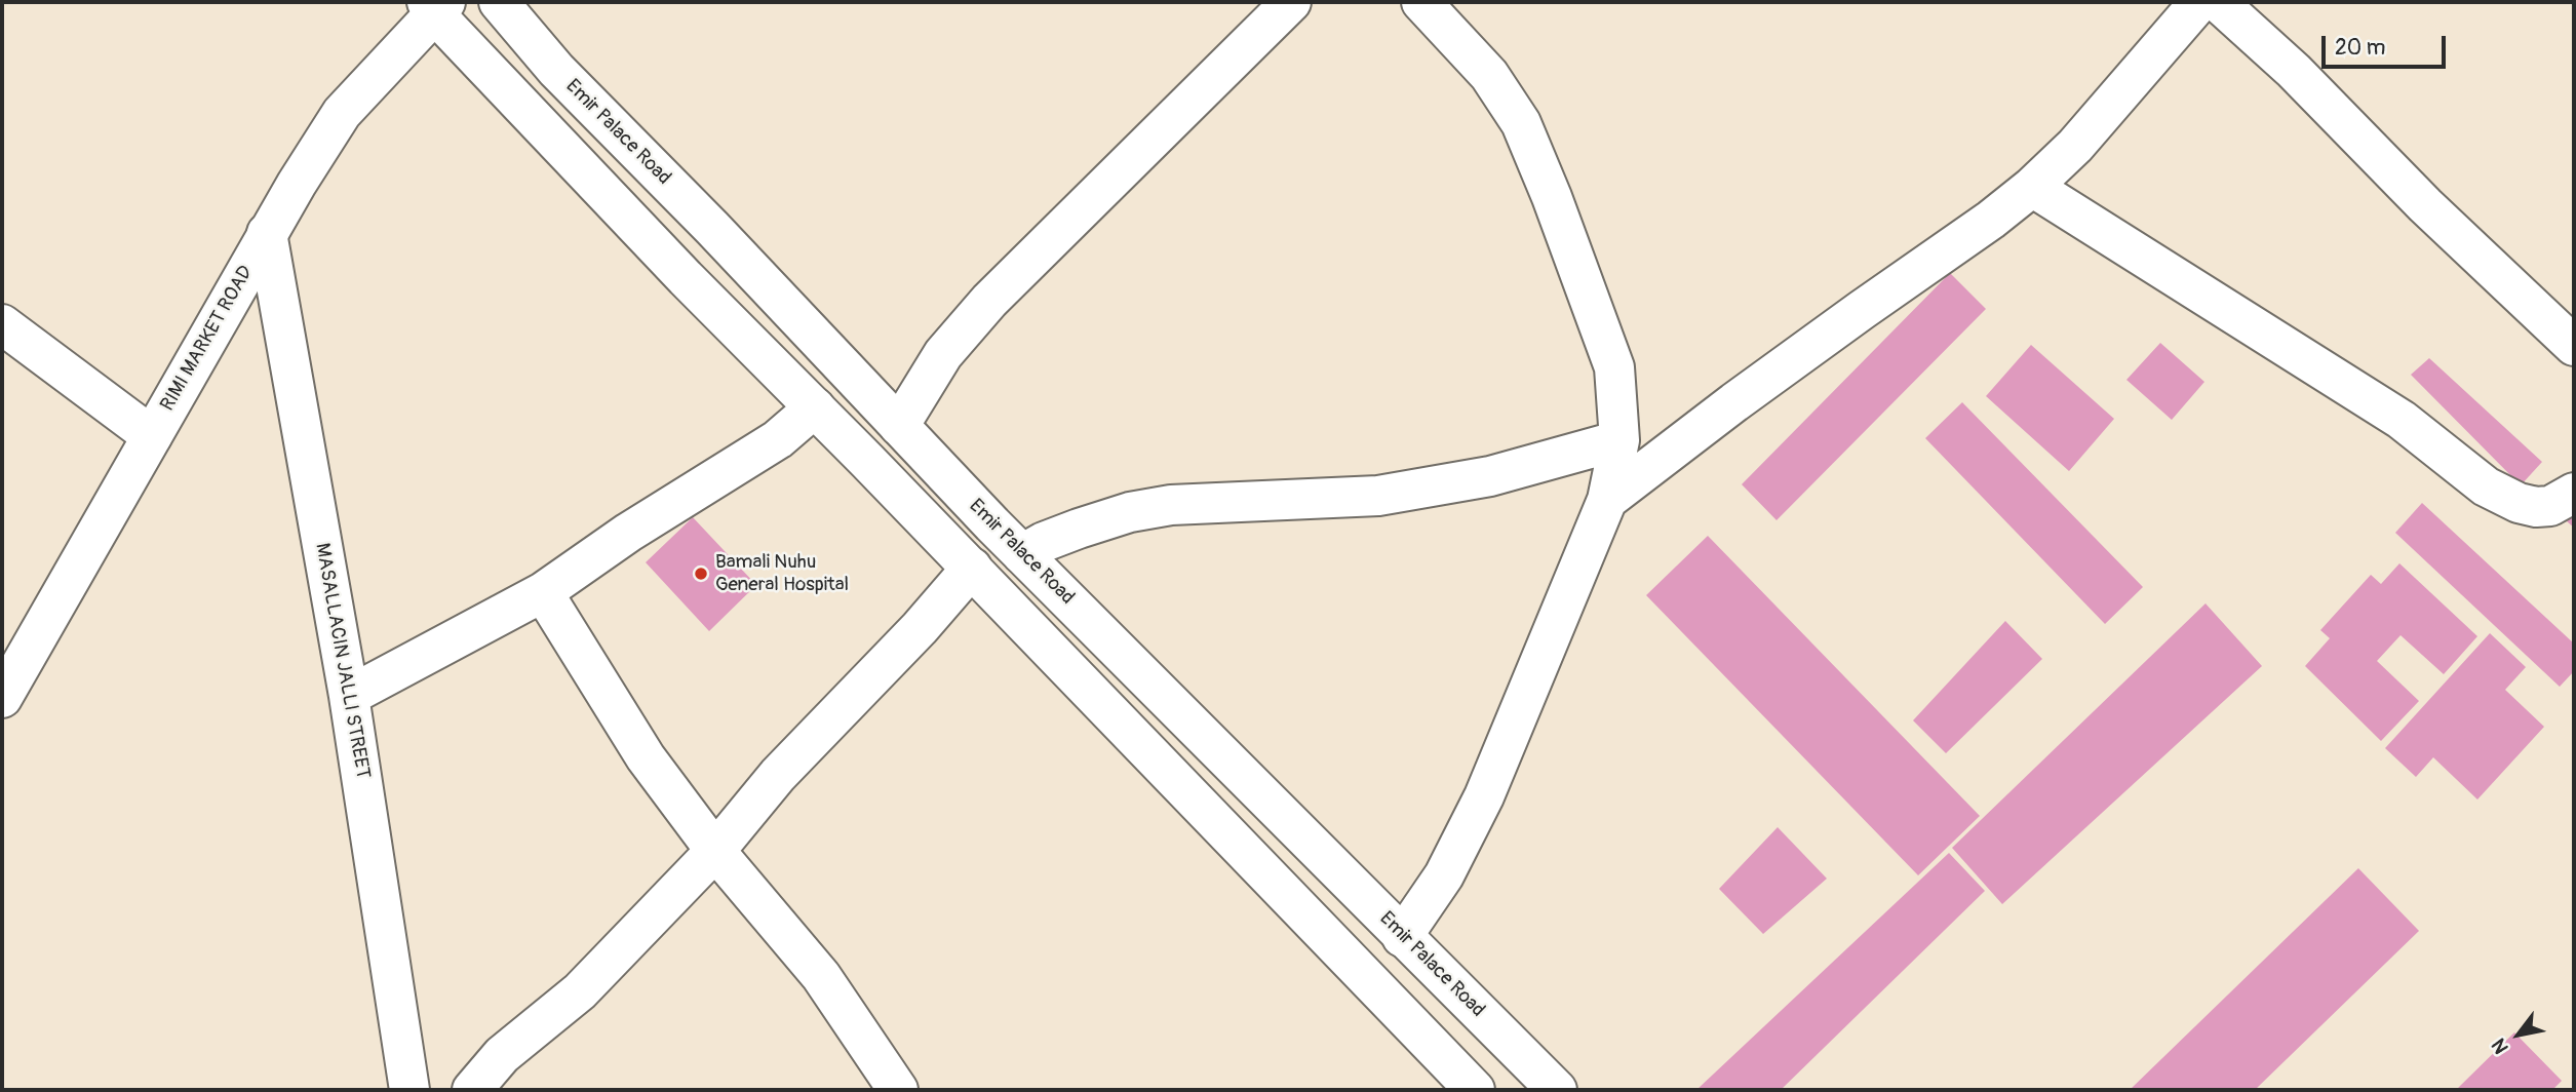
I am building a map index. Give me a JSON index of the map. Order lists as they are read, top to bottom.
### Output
{
  "streets": {
    "street": ["Emir Palace Road", "RIMI MARKET ROAD", "MASALLACIN JALLI STREET"]
  },
  "crossings": [
    ["RIMI MARKET ROAD", "MASALLACIN JALLI STREET"]
  ],
  "places": ["Bamali Nuhu General Hospital"],
  "scale_bar": "20 m",
  "north": "bottom left"
}
